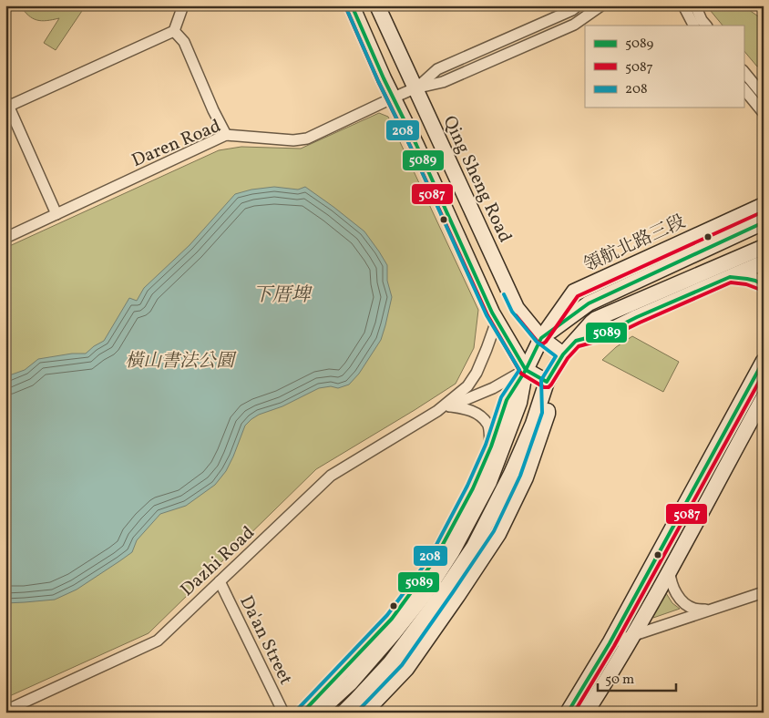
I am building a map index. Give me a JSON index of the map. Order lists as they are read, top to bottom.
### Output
{
  "streets": {
    "street": [
      "Daren Road",
      "Qing Sheng Road",
      "領航北路三段",
      "Dazhi Road",
      "Da'an Street"
    ]
  },
  "crossings": [
    ["Daren Road", "Qing Sheng Road"],
    ["Qing Sheng Road", "領航北路三段"],
    ["領航北路三段", "Dazhi Road"],
    ["Dazhi Road", "Da'an Street"]
  ],
  "water": ["下厝埤"],
  "parks": ["橫山書法公園"],
  "lines": ["transit line 5089", "transit line 5087", "transit line 208"],
  "legend": ["5089", "5087", "208"],
  "scale_bar": "50 m"
}
